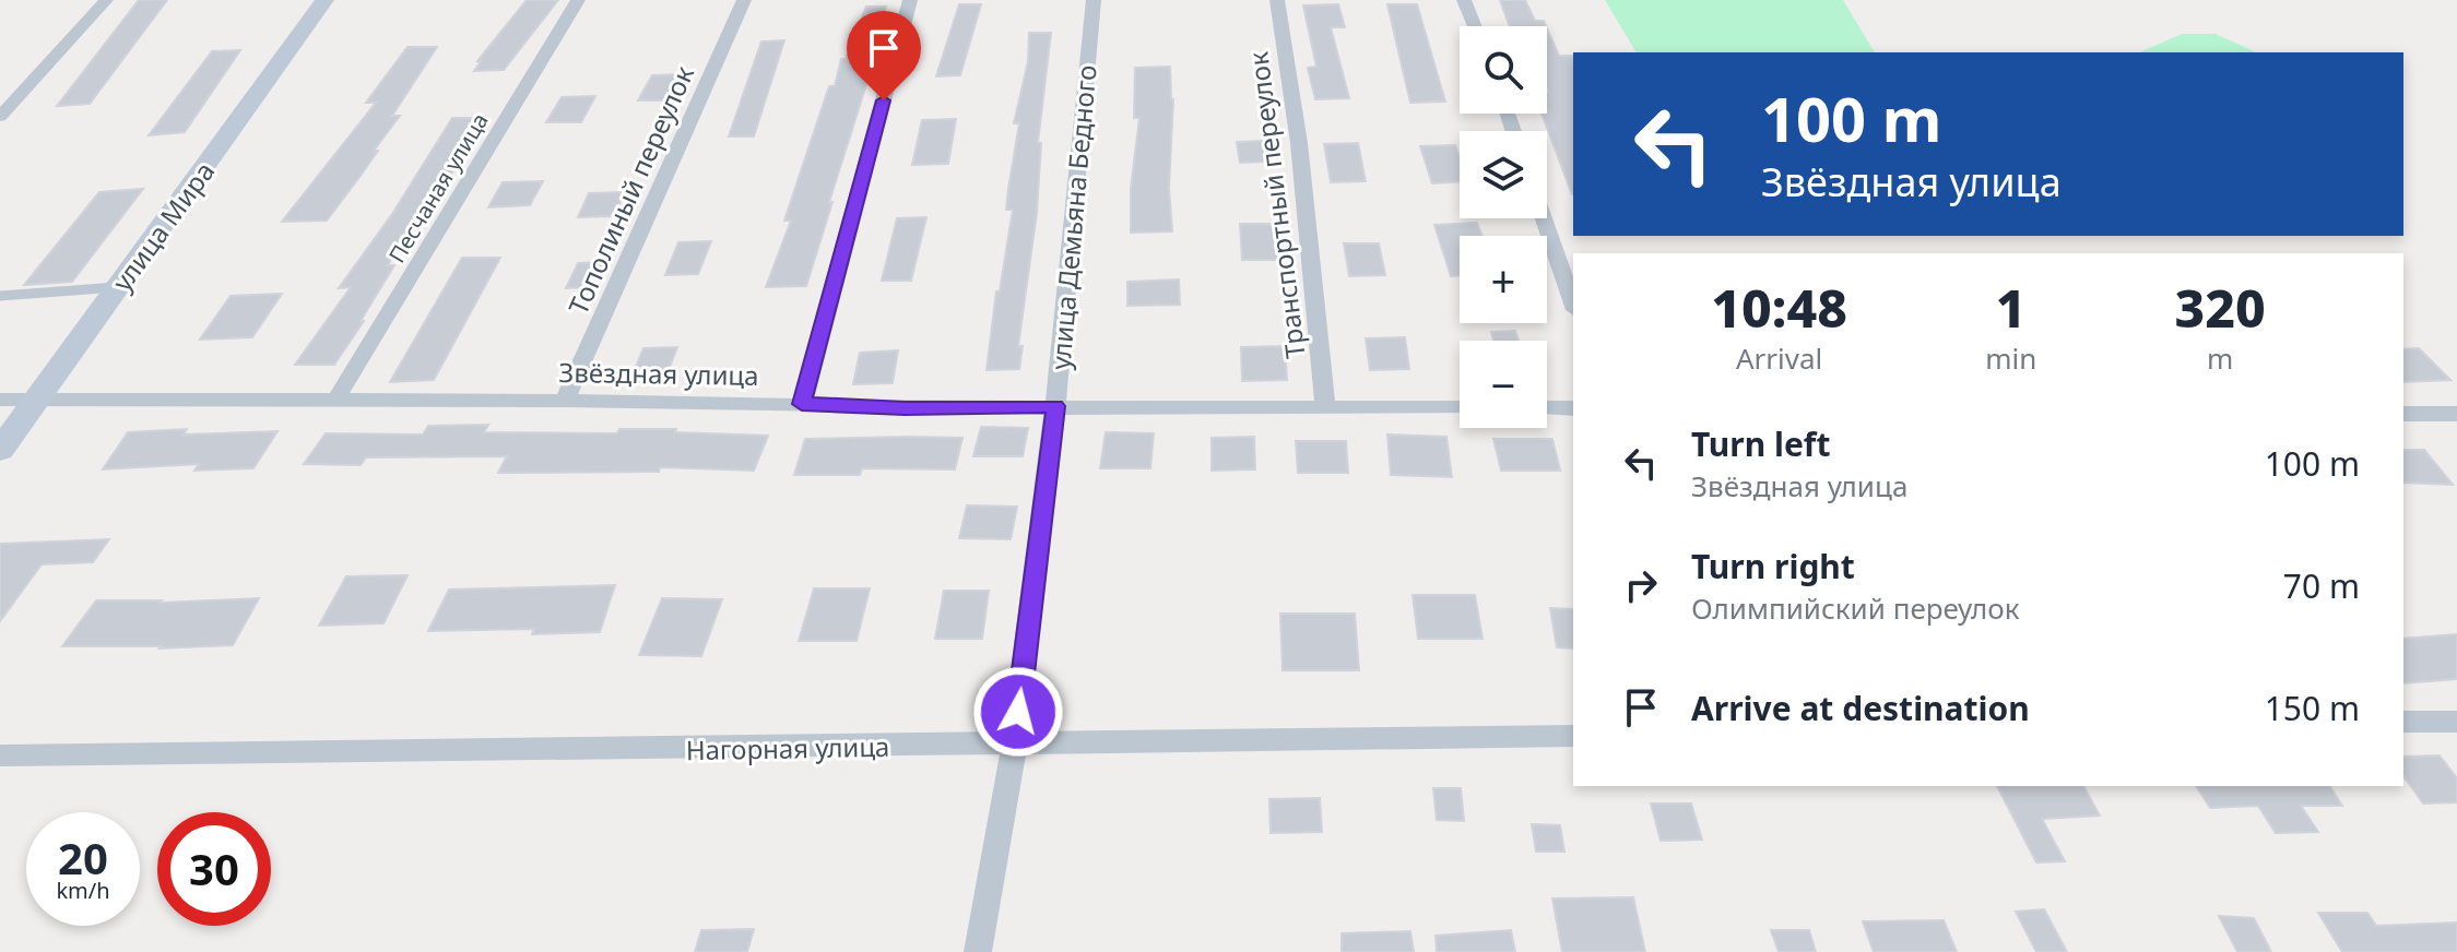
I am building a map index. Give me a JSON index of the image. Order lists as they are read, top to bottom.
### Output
{
  "streets": {
    "main road": ["улица Мира"],
    "street": [
      "Песчаная улица",
      "Тополиный переулок",
      "Транспортный переулок",
      "улица Демьяна Бедного",
      "Звёздная улица",
      "Нагорная улица"
    ]
  },
  "crossings": [
    ["Песчаная улица", "Звёздная улица"],
    ["Тополиный переулок", "Звёздная улица"],
    ["Транспортный переулок", "Звёздная улица"],
    ["улица Демьяна Бедного", "Звёздная улица"],
    ["улица Демьяна Бедного", "Нагорная улица"],
    ["улица Мира", "Звёздная улица"]
  ],
  "page": {
    "map_buttons": ["+", "−"],
    "turn": ["100 m", "Звёздная улица"],
    "eta": [
      "10:48",
      "Arrival",
      "1",
      "min",
      "320",
      "m"
    ],
    "list": [
      {
        "name": "Turn left",
        "note": "Звёздная улица",
        "value": "100 m"
      },
      {
        "name": "Turn right",
        "note": "Олимпийский переулок",
        "value": "70 m"
      },
      {
        "name": "Arrive at destination",
        "value": "150 m"
      }
    ],
    "speed": "20 km/h",
    "limit": "30"
  }
}
